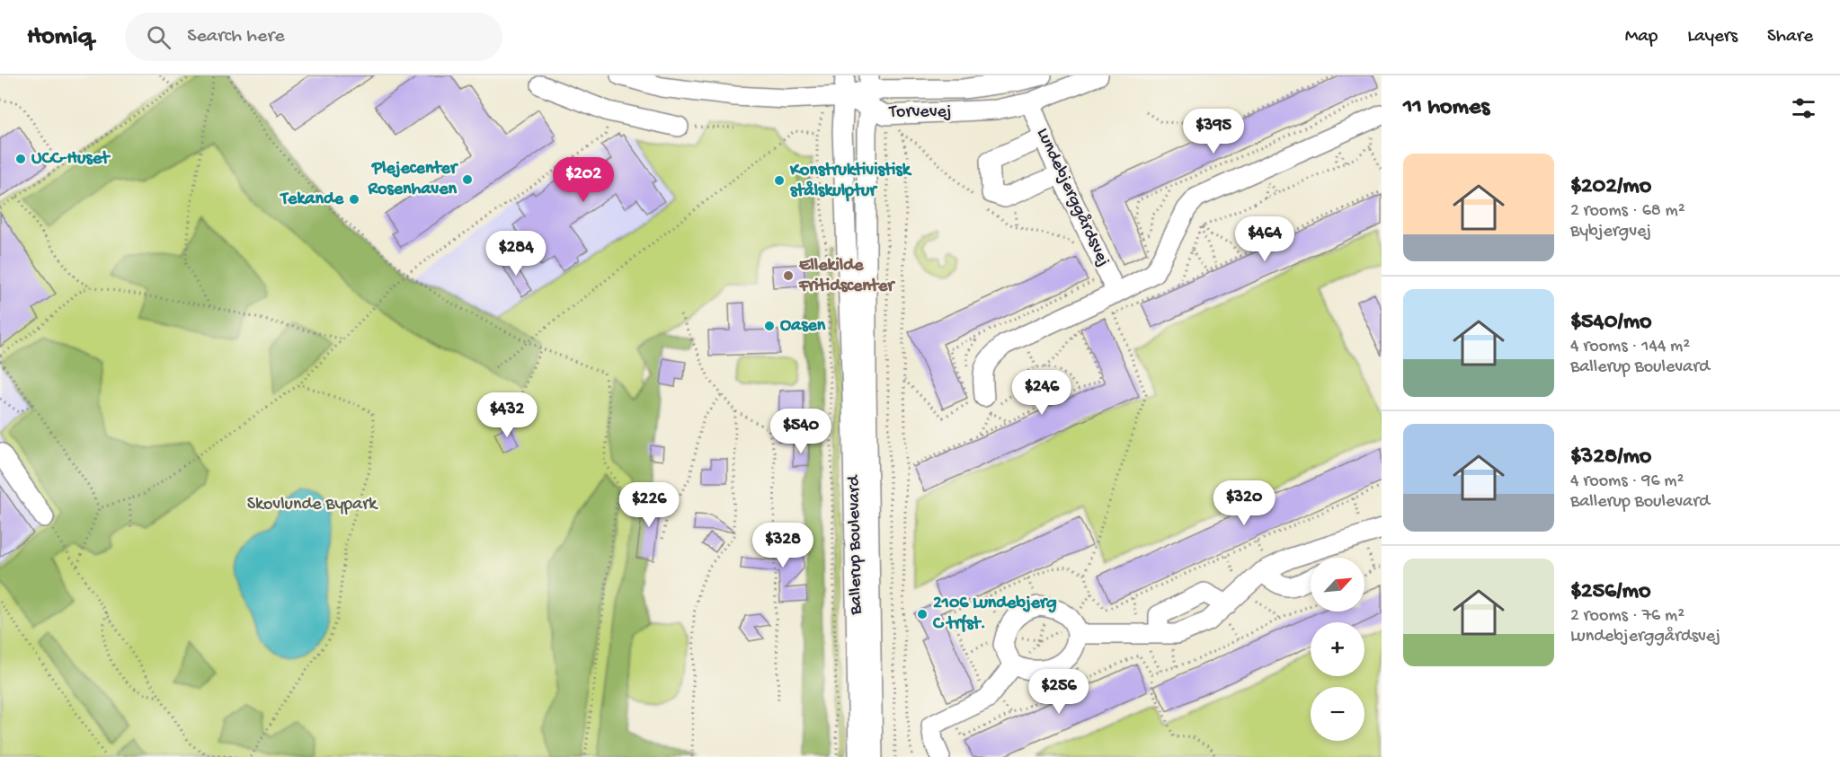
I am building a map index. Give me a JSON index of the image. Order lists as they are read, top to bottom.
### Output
{
  "streets": {
    "street": ["Torvevej", "Lundebjerggårdsvej", "Ballerup Boulevard"]
  },
  "crossings": [
    ["Torvevej", "Lundebjerggårdsvej"],
    ["Torvevej", "Ballerup Boulevard"]
  ],
  "parks": ["Skovlunde Bypark"],
  "places": [
    "UCC-Huset",
    "Plejecenter Rosenhaven",
    "Konstruktivistisk stålskulptur",
    "Tekande",
    "Ellekilde Fritidscenter",
    "Oasen",
    "2106 Lundebjerg C trfst."
  ],
  "north": "top right",
  "page": {
    "header": "Homiq",
    "search": "Search here",
    "nav": ["Map", "Layers", "Share"],
    "heading": "11 homes",
    "price": [
      "$395",
      "$202",
      "$464",
      "$284",
      "$246",
      "$432",
      "$540",
      "$320",
      "$226",
      "$328",
      "$256"
    ],
    "list": [
      {
        "name": "$202/mo",
        "note": "2 rooms · 68 m² · Bybjergvej"
      },
      {
        "name": "$540/mo",
        "note": "4 rooms · 144 m² · Ballerup Boulevard"
      },
      {
        "name": "$328/mo",
        "note": "4 rooms · 96 m² · Ballerup Boulevard"
      },
      {
        "name": "$256/mo",
        "note": "2 rooms · 76 m² · Lundebjerggårdsvej"
      }
    ],
    "map_buttons": ["+", "−"]
  }
}
